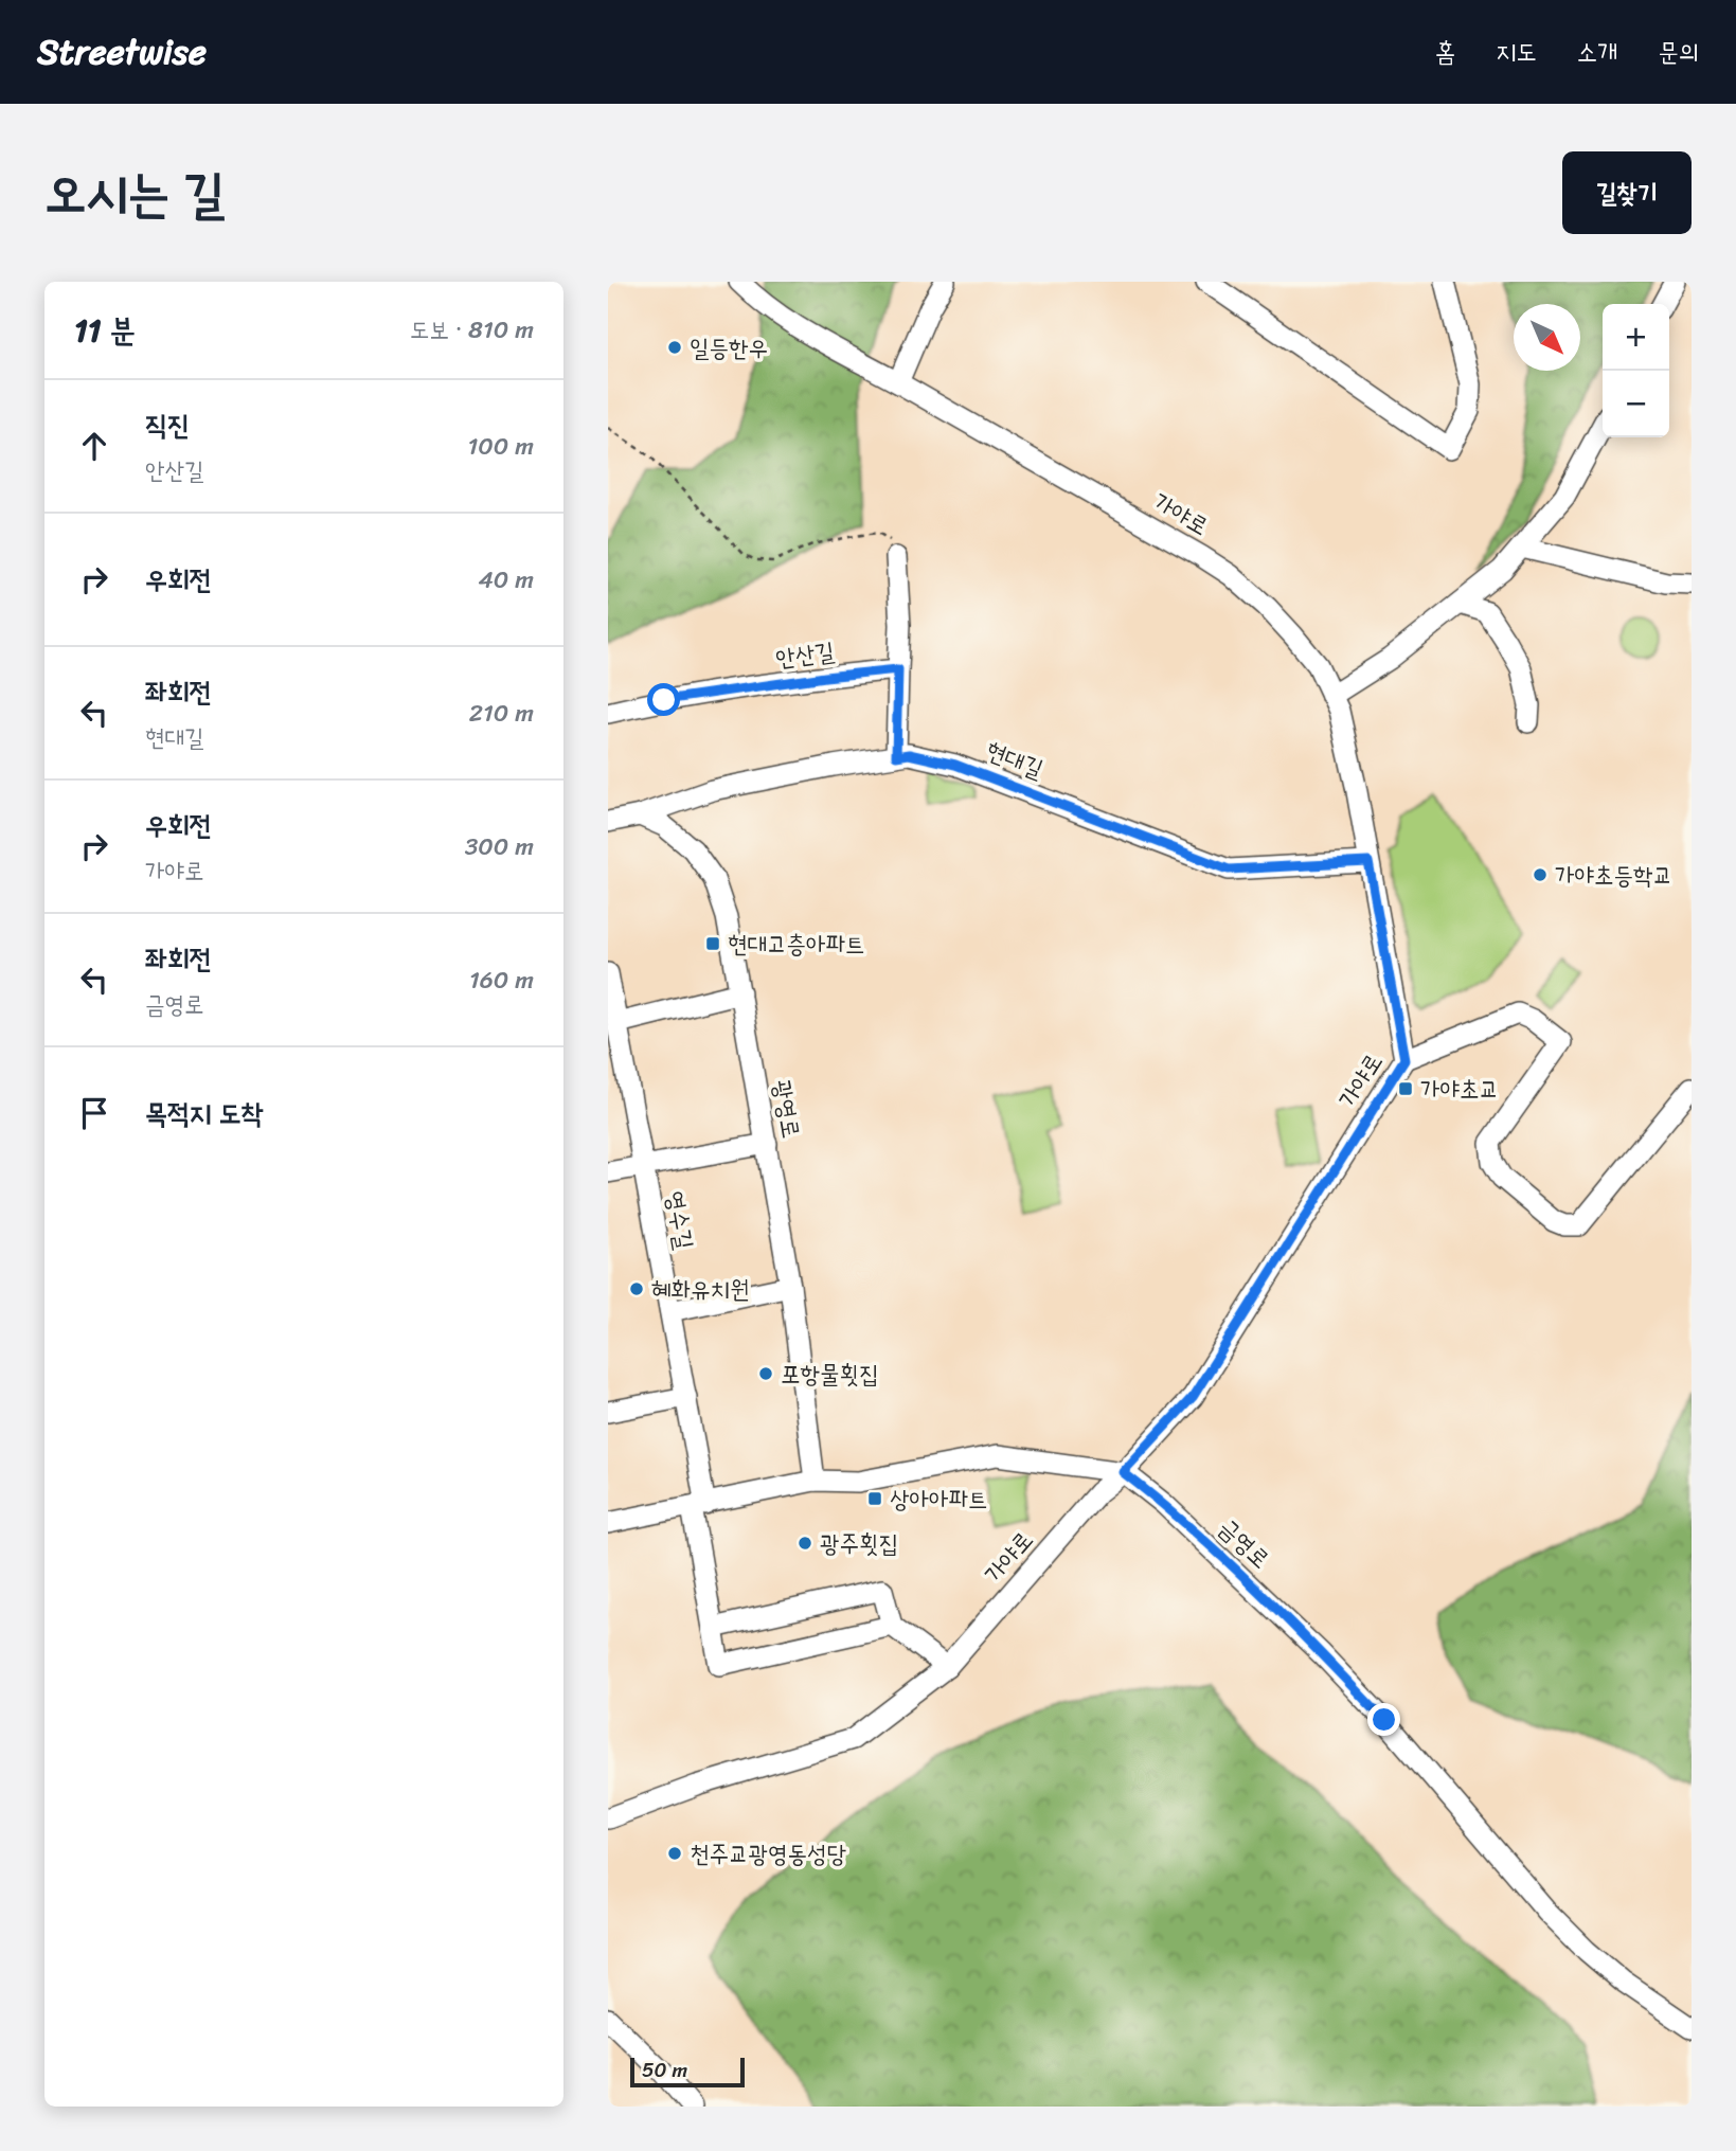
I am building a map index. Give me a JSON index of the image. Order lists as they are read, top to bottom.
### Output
{
  "streets": {
    "street": [
      "가야로",
      "안산길",
      "현대길",
      "광영로",
      "영수길",
      "금영로"
    ]
  },
  "crossings": [
    ["가야로", "현대길"],
    ["가야로", "금영로"],
    ["현대길", "광영로"],
    ["광영로", "금영로"],
    ["영수길", "금영로"]
  ],
  "places": {
    "other": [
      "일등한우",
      "가야초등학교",
      "혜화유치원",
      "포항물횟집",
      "광주횟집",
      "천주교광영동성당"
    ],
    "transit": ["현대고층아파트", "가야초교", "상아아파트"]
  },
  "scale_bar": "50 m",
  "north": "bottom right",
  "page": {
    "header": "Streetwise",
    "nav": [
      "홈",
      "지도",
      "소개",
      "문의"
    ],
    "title": "오시는 길",
    "buttons": "길찾기",
    "heading": ["11 분", "도보 · 810 m"],
    "map_buttons": ["+", "−"],
    "list": [
      ["직진", "안산길", "100 m"],
      ["우회전", "40 m"],
      ["좌회전", "현대길", "210 m"],
      ["우회전", "가야로", "300 m"],
      ["좌회전", "금영로", "160 m"],
      "목적지 도착"
    ],
    "scale": "50 m"
  }
}
